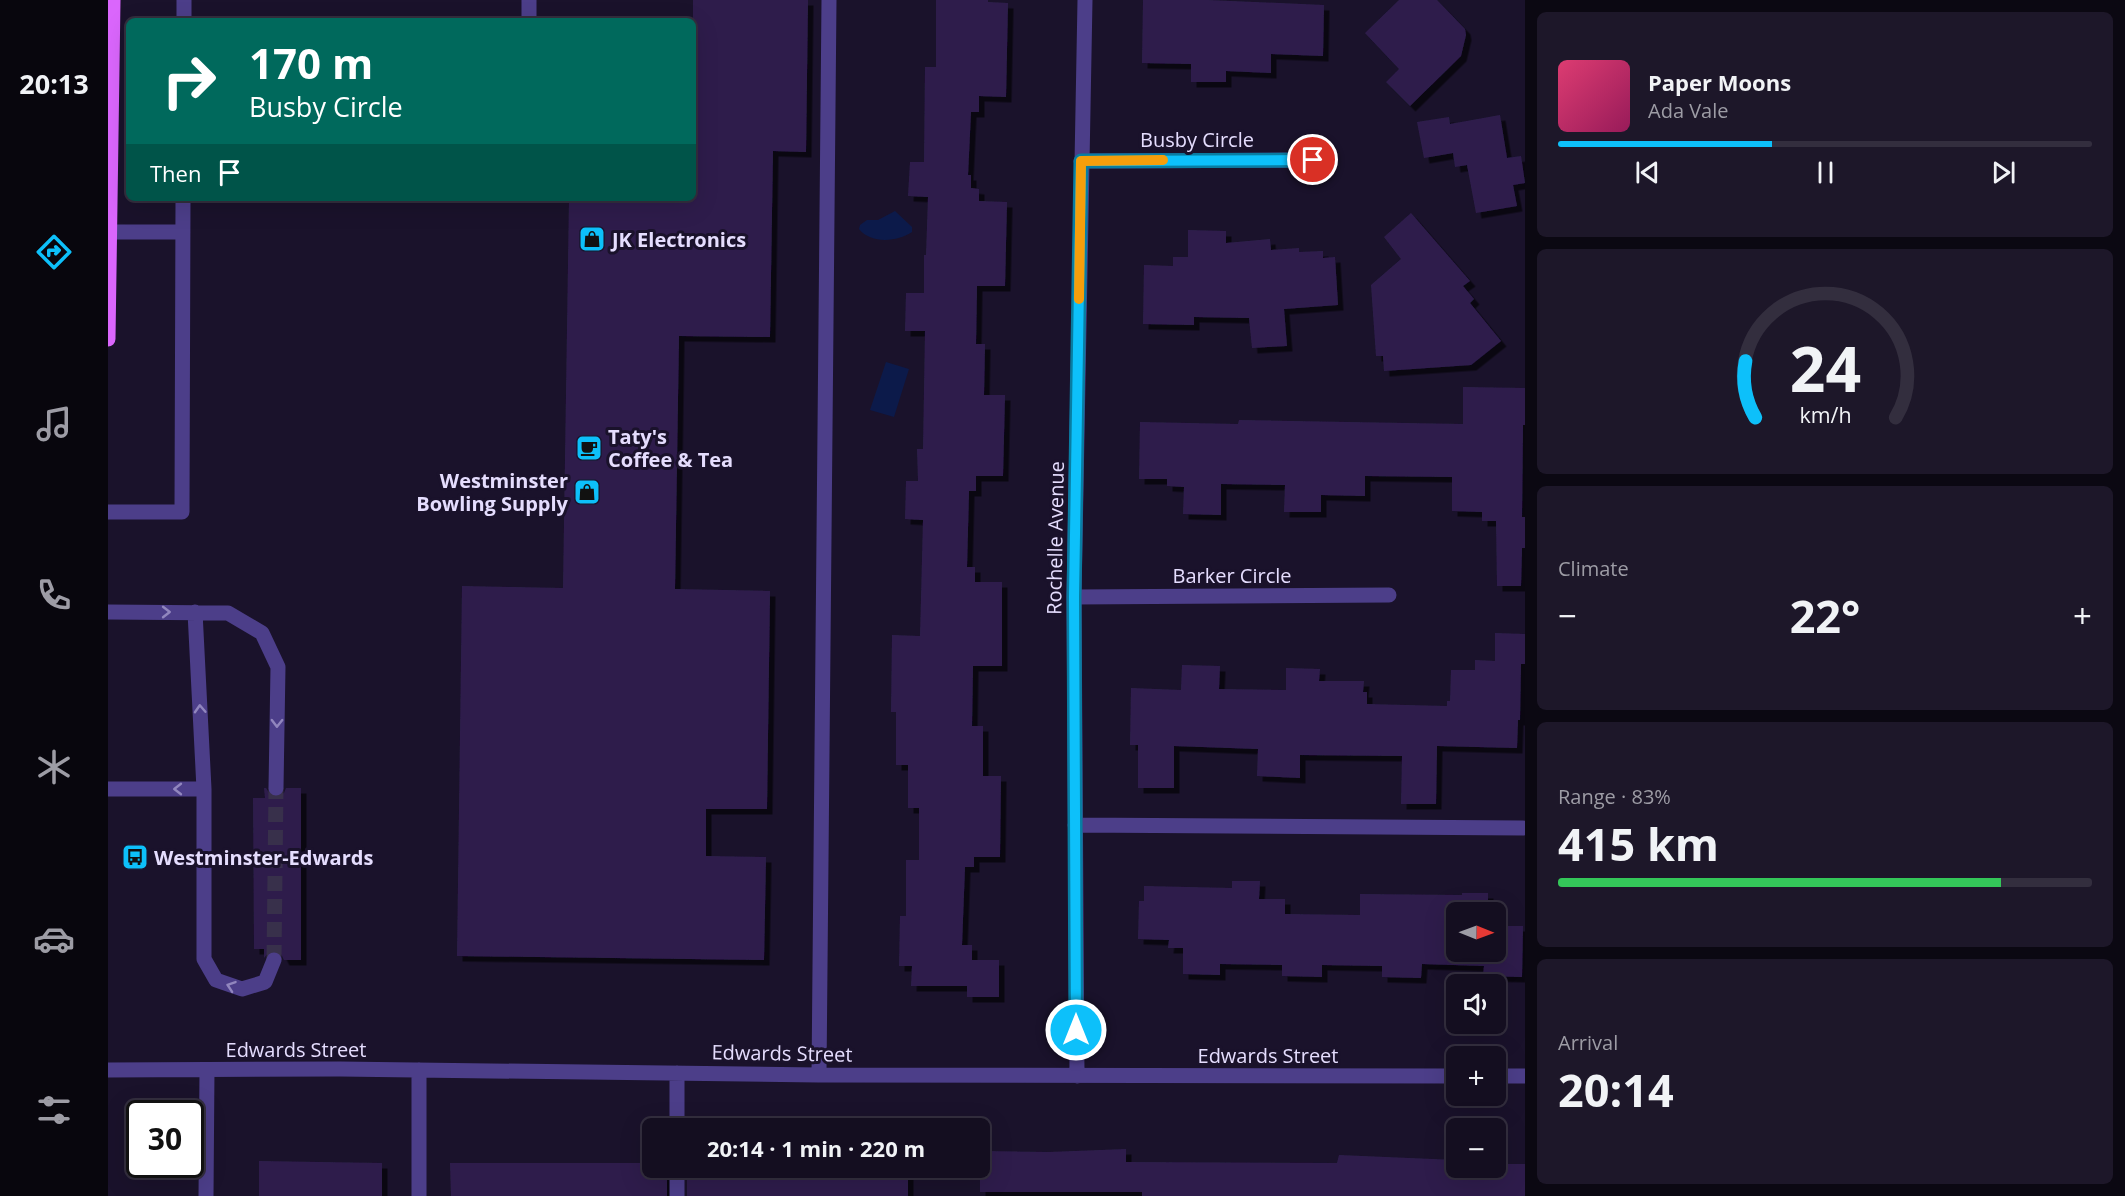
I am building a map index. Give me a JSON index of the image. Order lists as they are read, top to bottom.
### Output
{
  "streets": {
    "street": [
      "Busby Circle",
      "Rochelle Avenue",
      "Barker Circle",
      "Edwards Street"
    ]
  },
  "crossings": [
    ["Busby Circle", "Rochelle Avenue"],
    ["Rochelle Avenue", "Barker Circle"],
    ["Rochelle Avenue", "Edwards Street"]
  ],
  "places": {
    "shop": ["JK Electronics", "Westminster Bowling Supply"],
    "cafe": ["Taty's Coffee & Tea"],
    "bus stop": ["Westminster-Edwards"]
  },
  "north": "right",
  "page": {
    "tabs": "20:13",
    "turn": ["170 m", "Busby Circle"],
    "song": ["Paper Moons", "Ada Vale"],
    "then": "Then",
    "tile": [
      "Climate",
      ["Range · 83%", "415 km"],
      ["Arrival", "20:14"]
    ],
    "heat": ["−", "22°", "+"],
    "map_buttons": ["+", "−"],
    "limit": "30",
    "trip": "20:14 · 1 min · 220 m",
    "gauge": ["24", "km/h"]
  }
}
